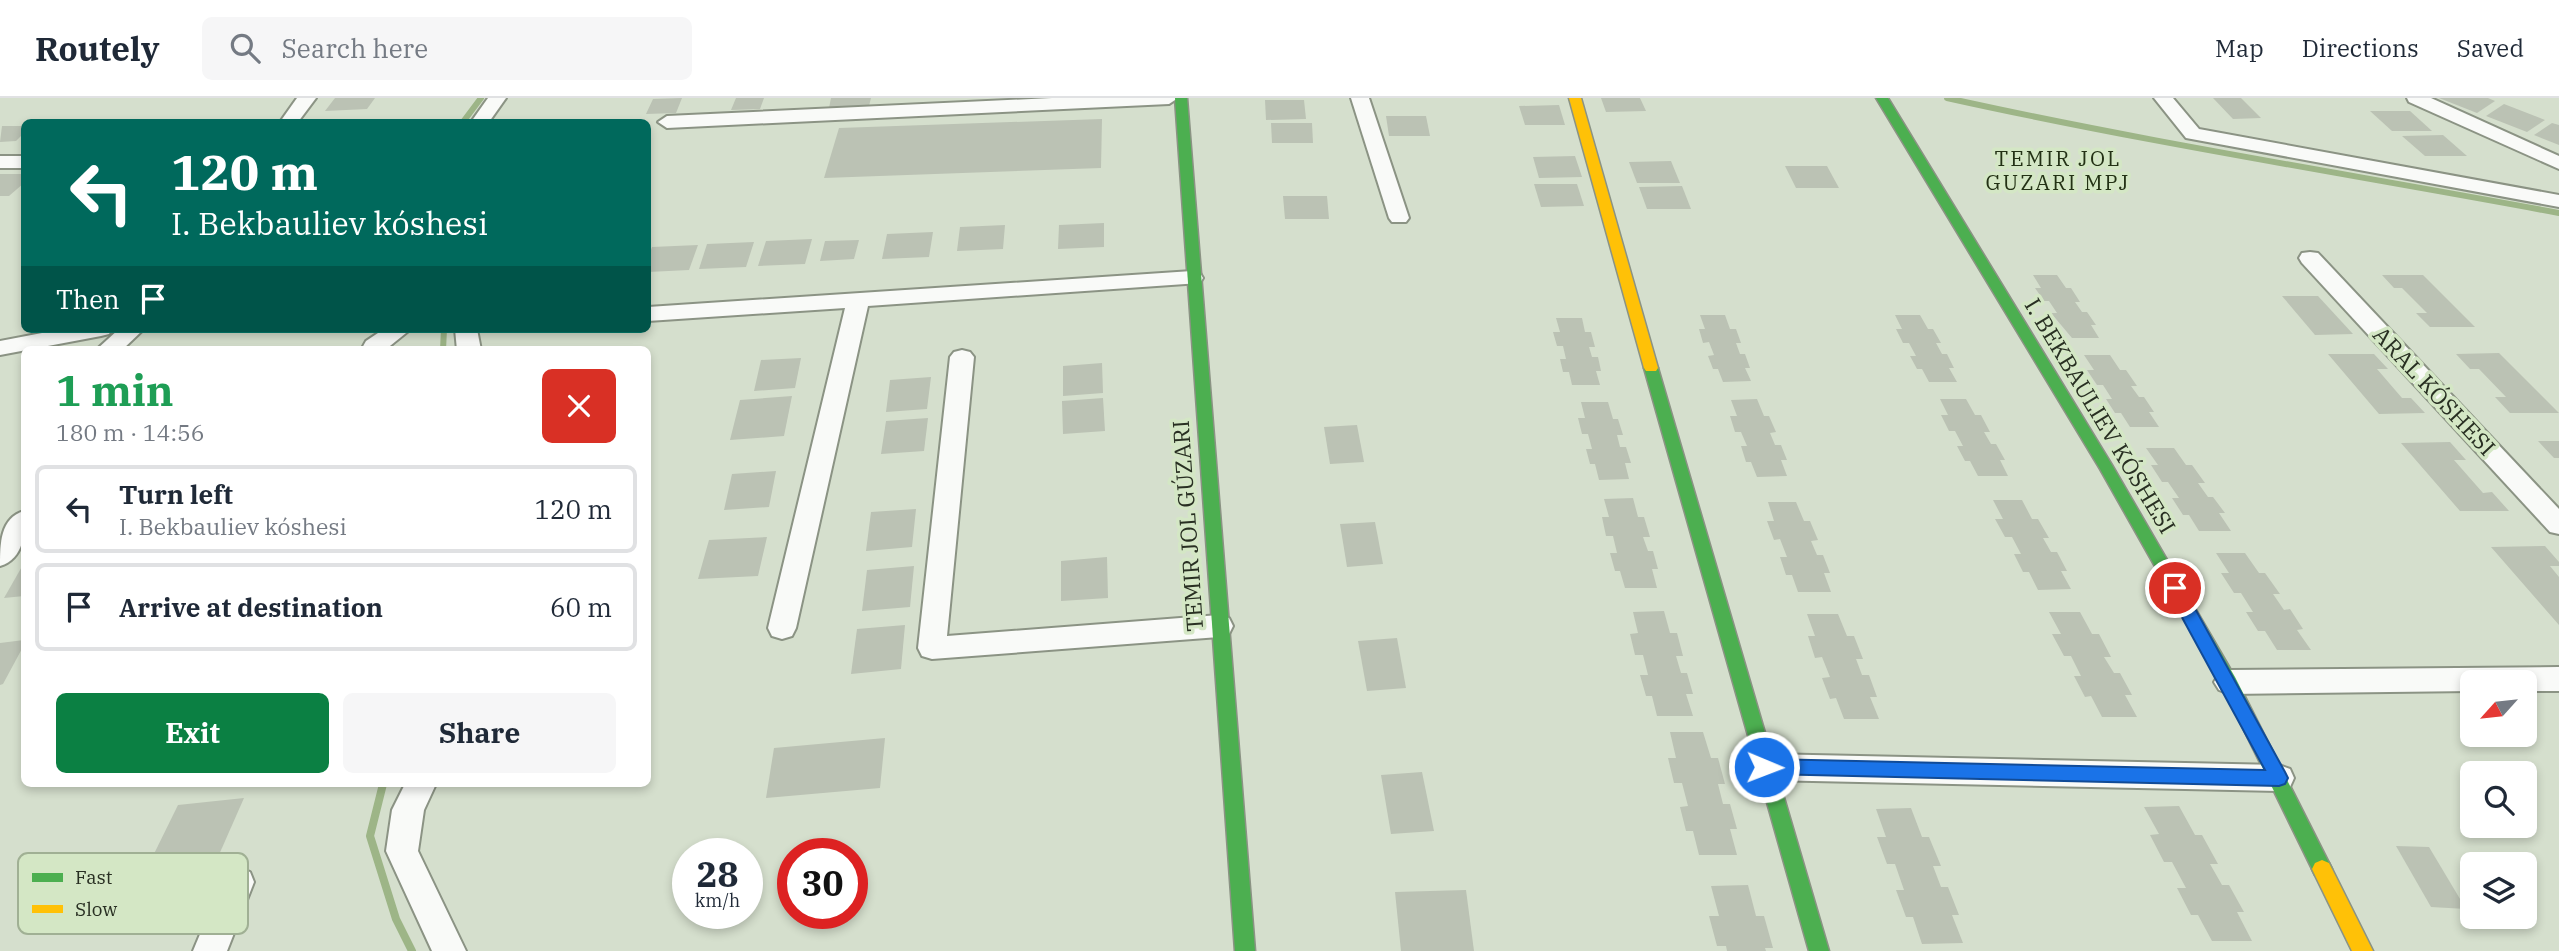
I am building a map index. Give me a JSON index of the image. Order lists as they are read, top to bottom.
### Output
{
  "streets": {
    "street": ["ARAL KÓSHESI", "I. BEKBAULIEV KÓSHESI"]
  },
  "districts": ["TEMIR JOL GUZARI MPJ"],
  "legend": ["Fast", "Slow"],
  "north": "bottom left",
  "page": {
    "header": "Routely",
    "search": "Search here",
    "nav": ["Map", "Directions", "Saved"],
    "turn": ["120 m", "I. Bekbauliev kóshesi"],
    "then": "Then",
    "heading": ["1 min", "180 m · 14:56"],
    "list": [
      {
        "name": "Turn left",
        "note": "I. Bekbauliev kóshesi",
        "value": "120 m"
      },
      {
        "name": "Arrive at destination",
        "value": "60 m"
      }
    ],
    "buttons": ["Exit", "Share"],
    "speed": "28 km/h",
    "limit": "30"
  }
}
